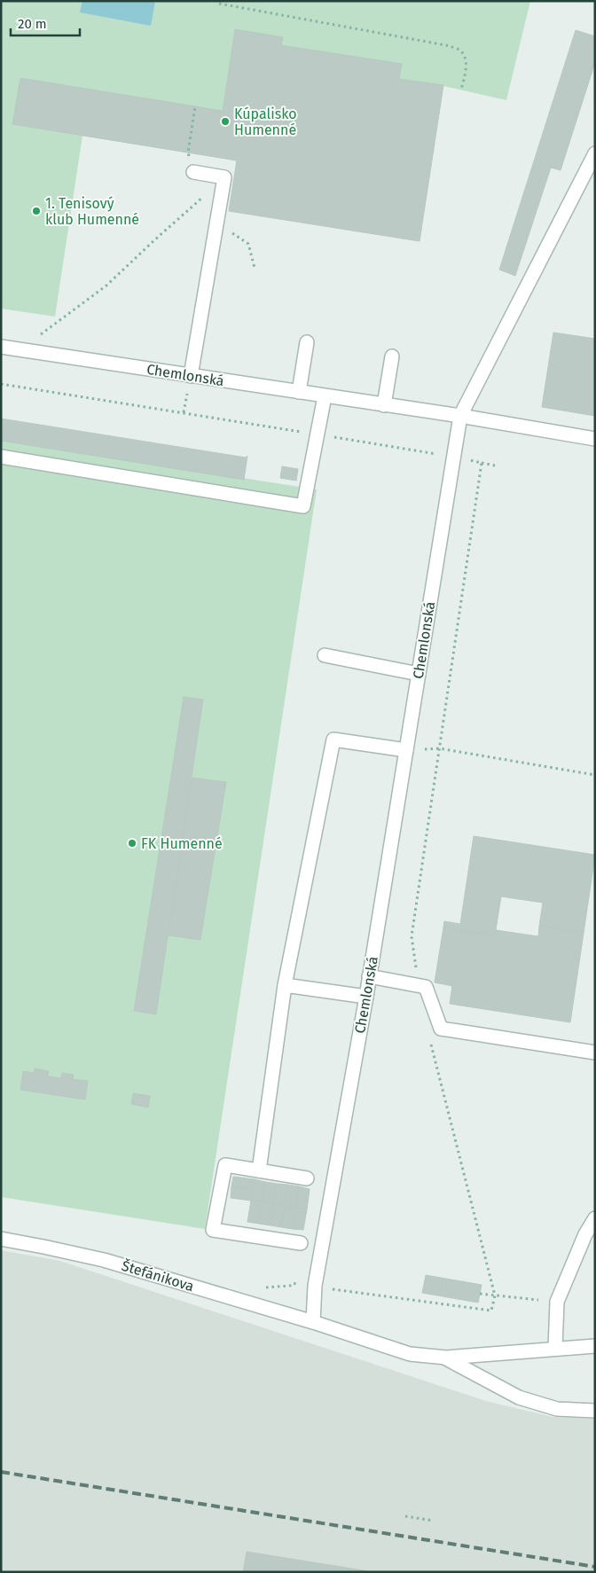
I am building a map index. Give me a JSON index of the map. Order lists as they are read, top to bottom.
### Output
{
  "streets": {
    "street": ["Chemlonská", "Štefánikova"]
  },
  "crossings": [
    ["Chemlonská", "Štefánikova"]
  ],
  "places": ["Kúpalisko Humenné", "1. Tenisový klub Humenné", "FK Humenné"],
  "scale_bar": "20 m"
}
